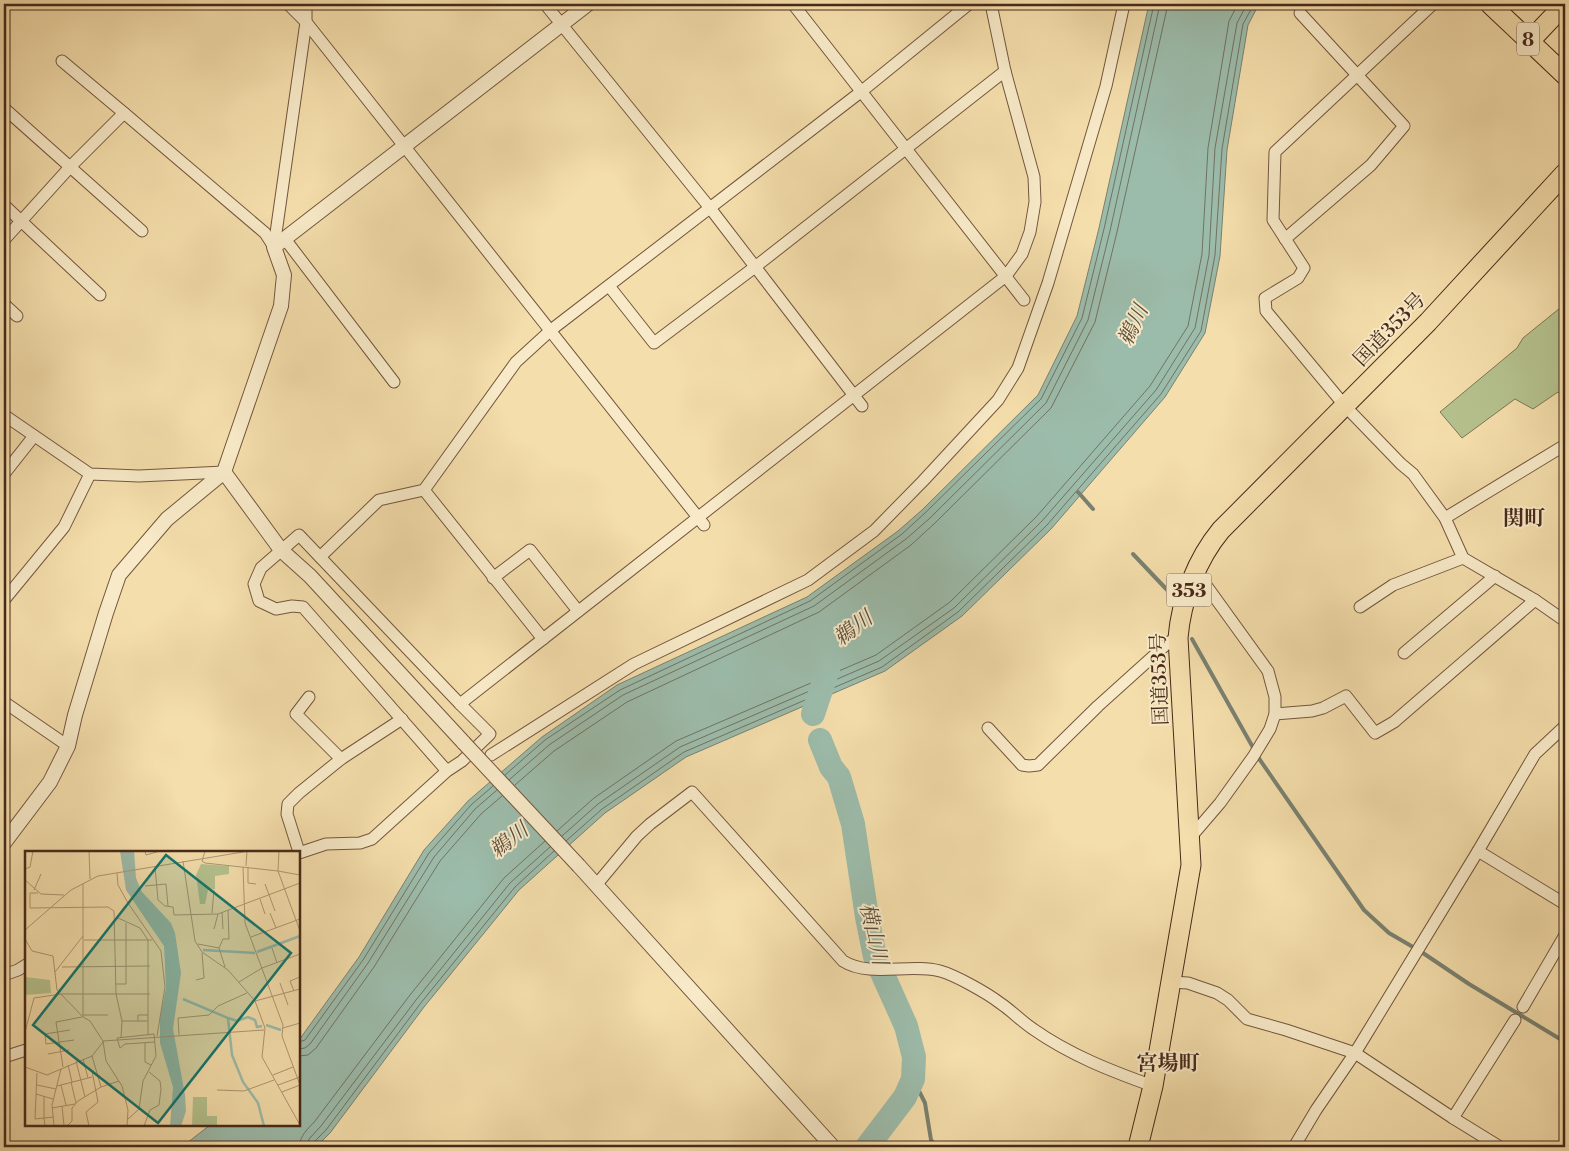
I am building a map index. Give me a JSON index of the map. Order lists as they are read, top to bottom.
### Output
{
  "streets": {
    "highway": ["8", "国道353号", "353"]
  },
  "districts": ["関町", "宮場町"],
  "water": ["鵜川", "横山川"]
}
